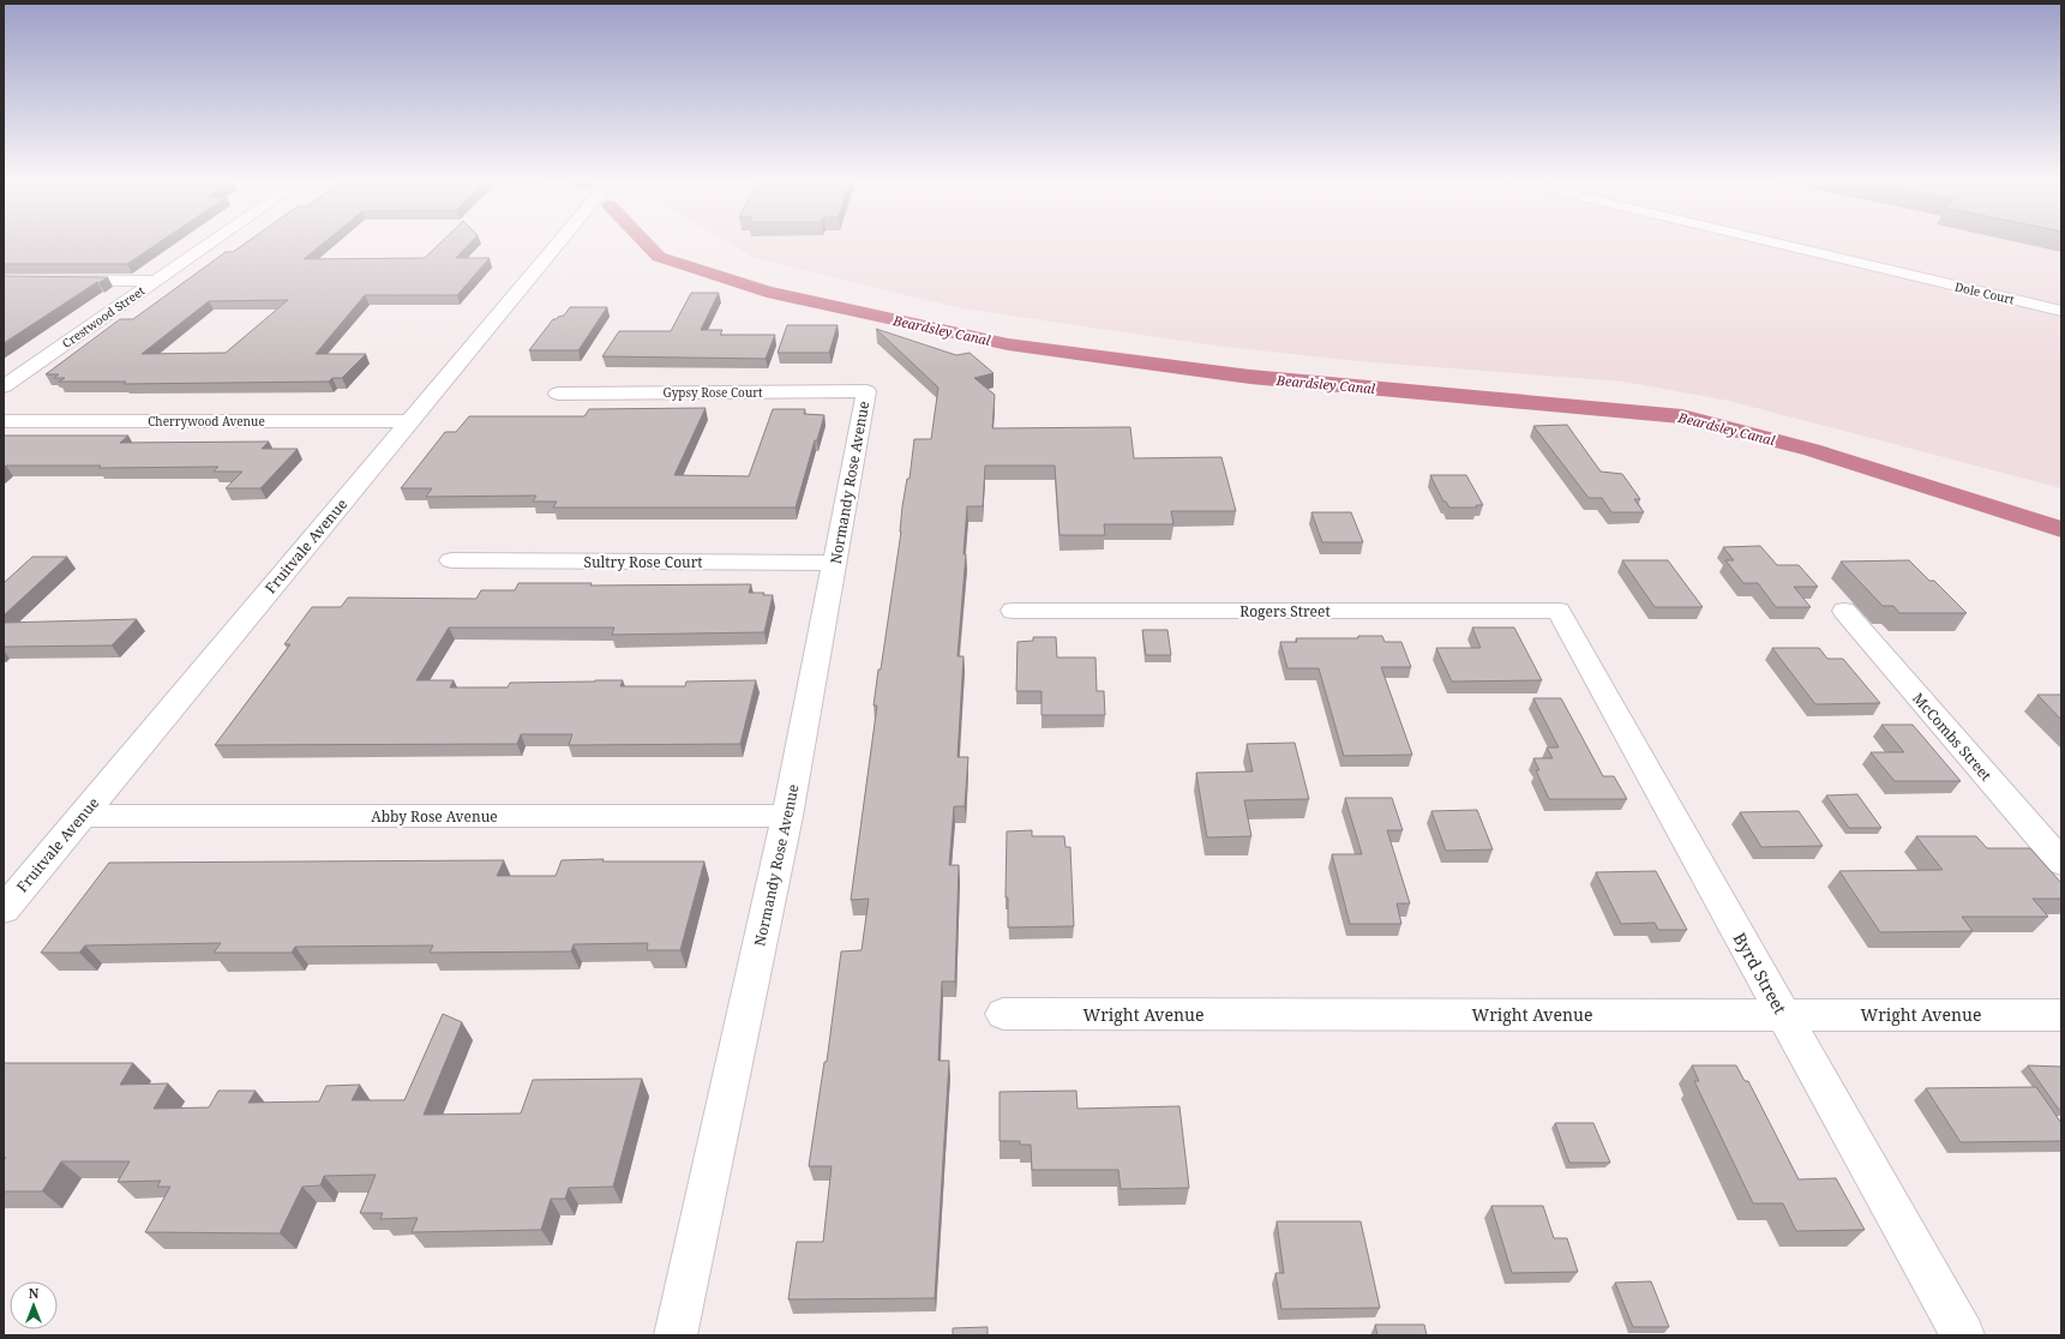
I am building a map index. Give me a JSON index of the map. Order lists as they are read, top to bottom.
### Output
{
  "streets": {
    "street": [
      "Dole Court",
      "Crestwood Street",
      "Gypsy Rose Court",
      "Cherrywood Avenue",
      "Normandy Rose Avenue",
      "Fruitvale Avenue",
      "Sultry Rose Court",
      "Rogers Street",
      "McCombs Street",
      "Abby Rose Avenue",
      "Byrd Street",
      "Wright Avenue"
    ]
  },
  "crossings": [
    ["Gypsy Rose Court", "Normandy Rose Avenue"],
    ["Cherrywood Avenue", "Fruitvale Avenue"],
    ["Normandy Rose Avenue", "Sultry Rose Court"],
    ["Normandy Rose Avenue", "Abby Rose Avenue"],
    ["Fruitvale Avenue", "Abby Rose Avenue"],
    ["Rogers Street", "Byrd Street"],
    ["Byrd Street", "Wright Avenue"]
  ],
  "water": ["Beardsley Canal"],
  "north": "top"
}
